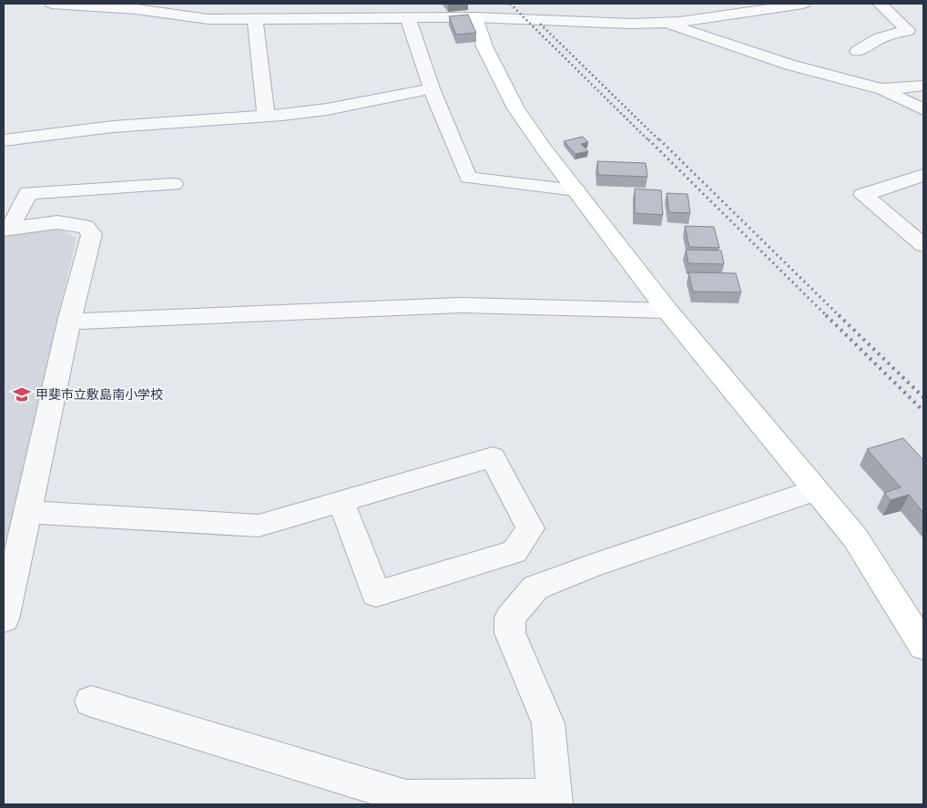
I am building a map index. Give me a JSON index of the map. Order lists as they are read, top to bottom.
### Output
{
  "places": {
    "school or university": ["甲斐市立敷島南小学校"]
  }
}
